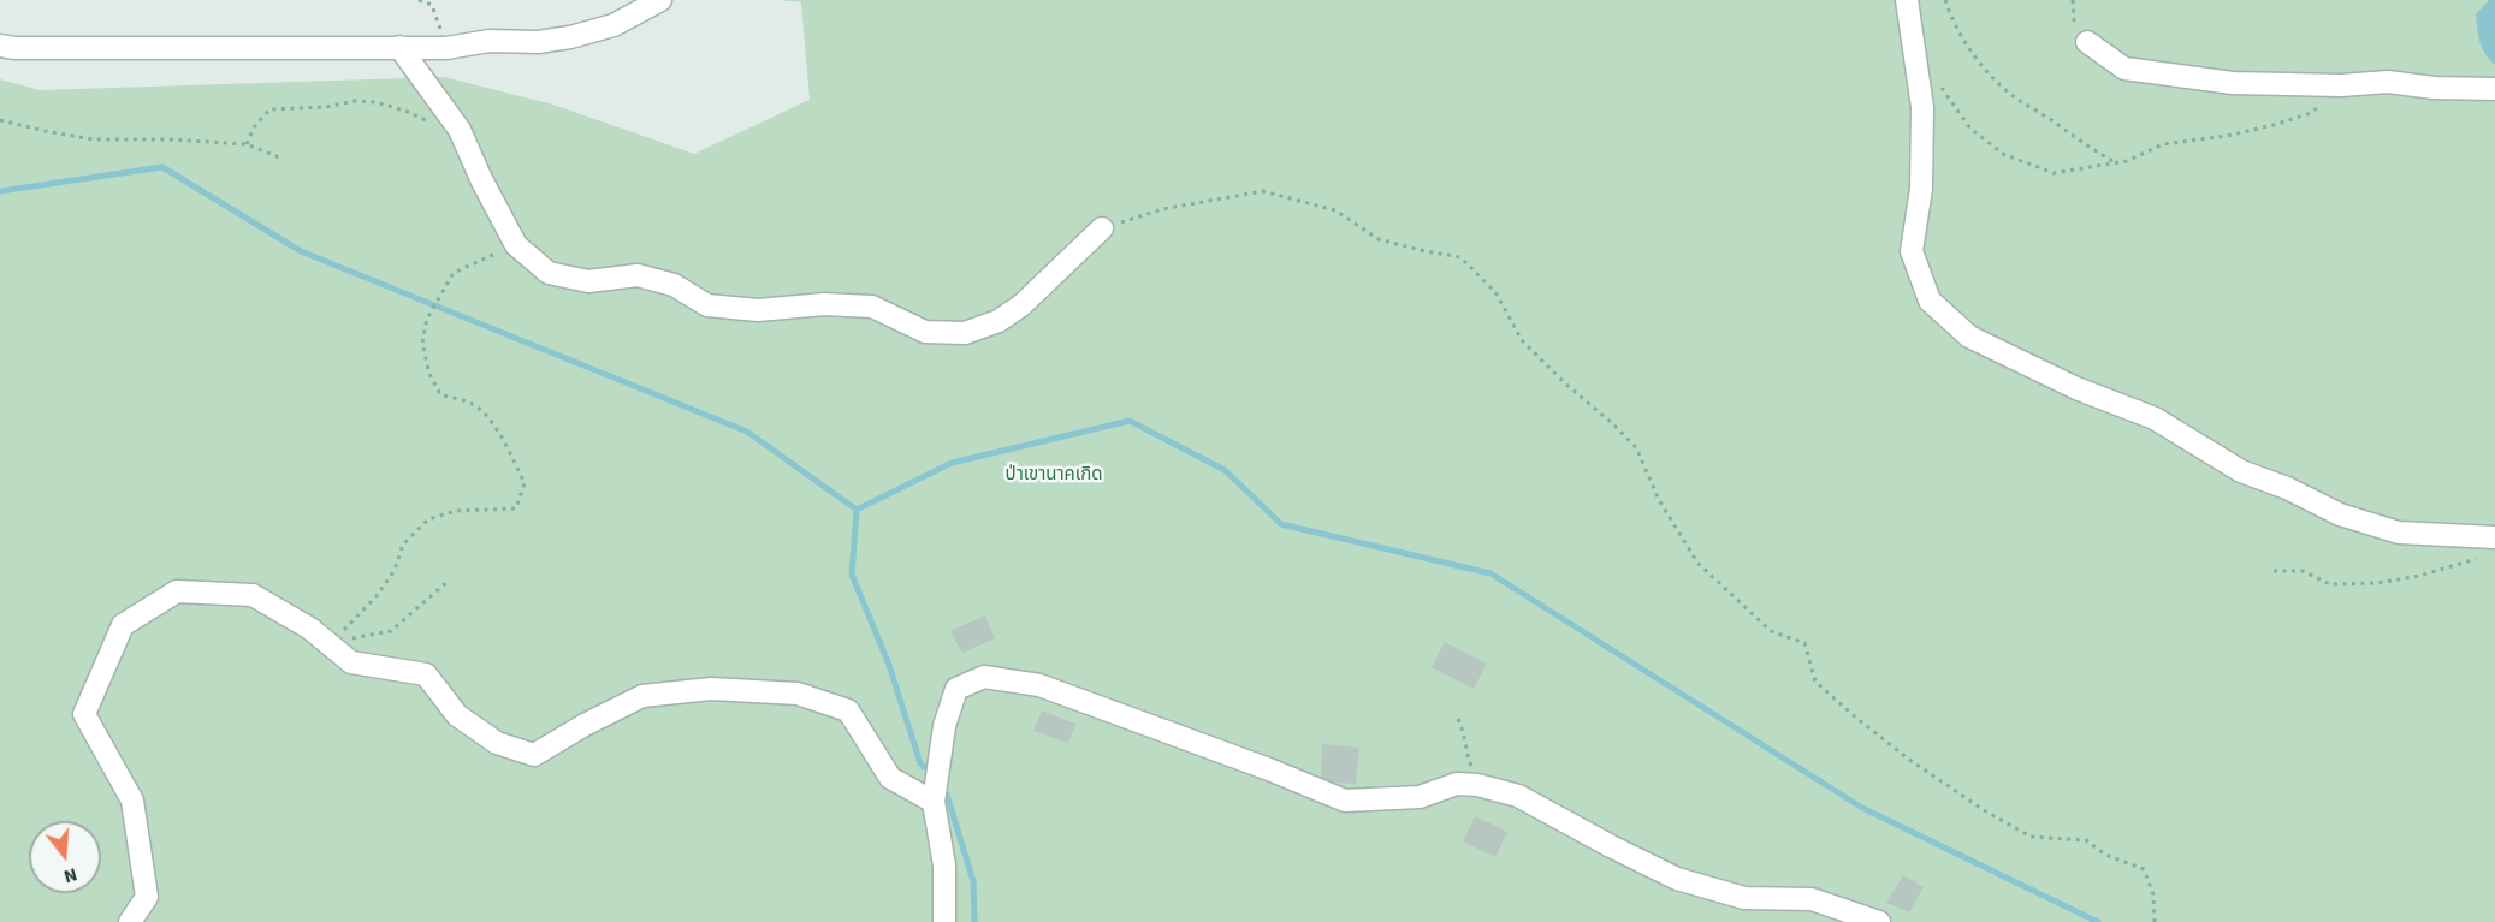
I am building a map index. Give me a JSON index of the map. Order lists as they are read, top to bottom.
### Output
{
  "parks": ["ป่าเขานาคเกิด"],
  "north": "bottom"
}
